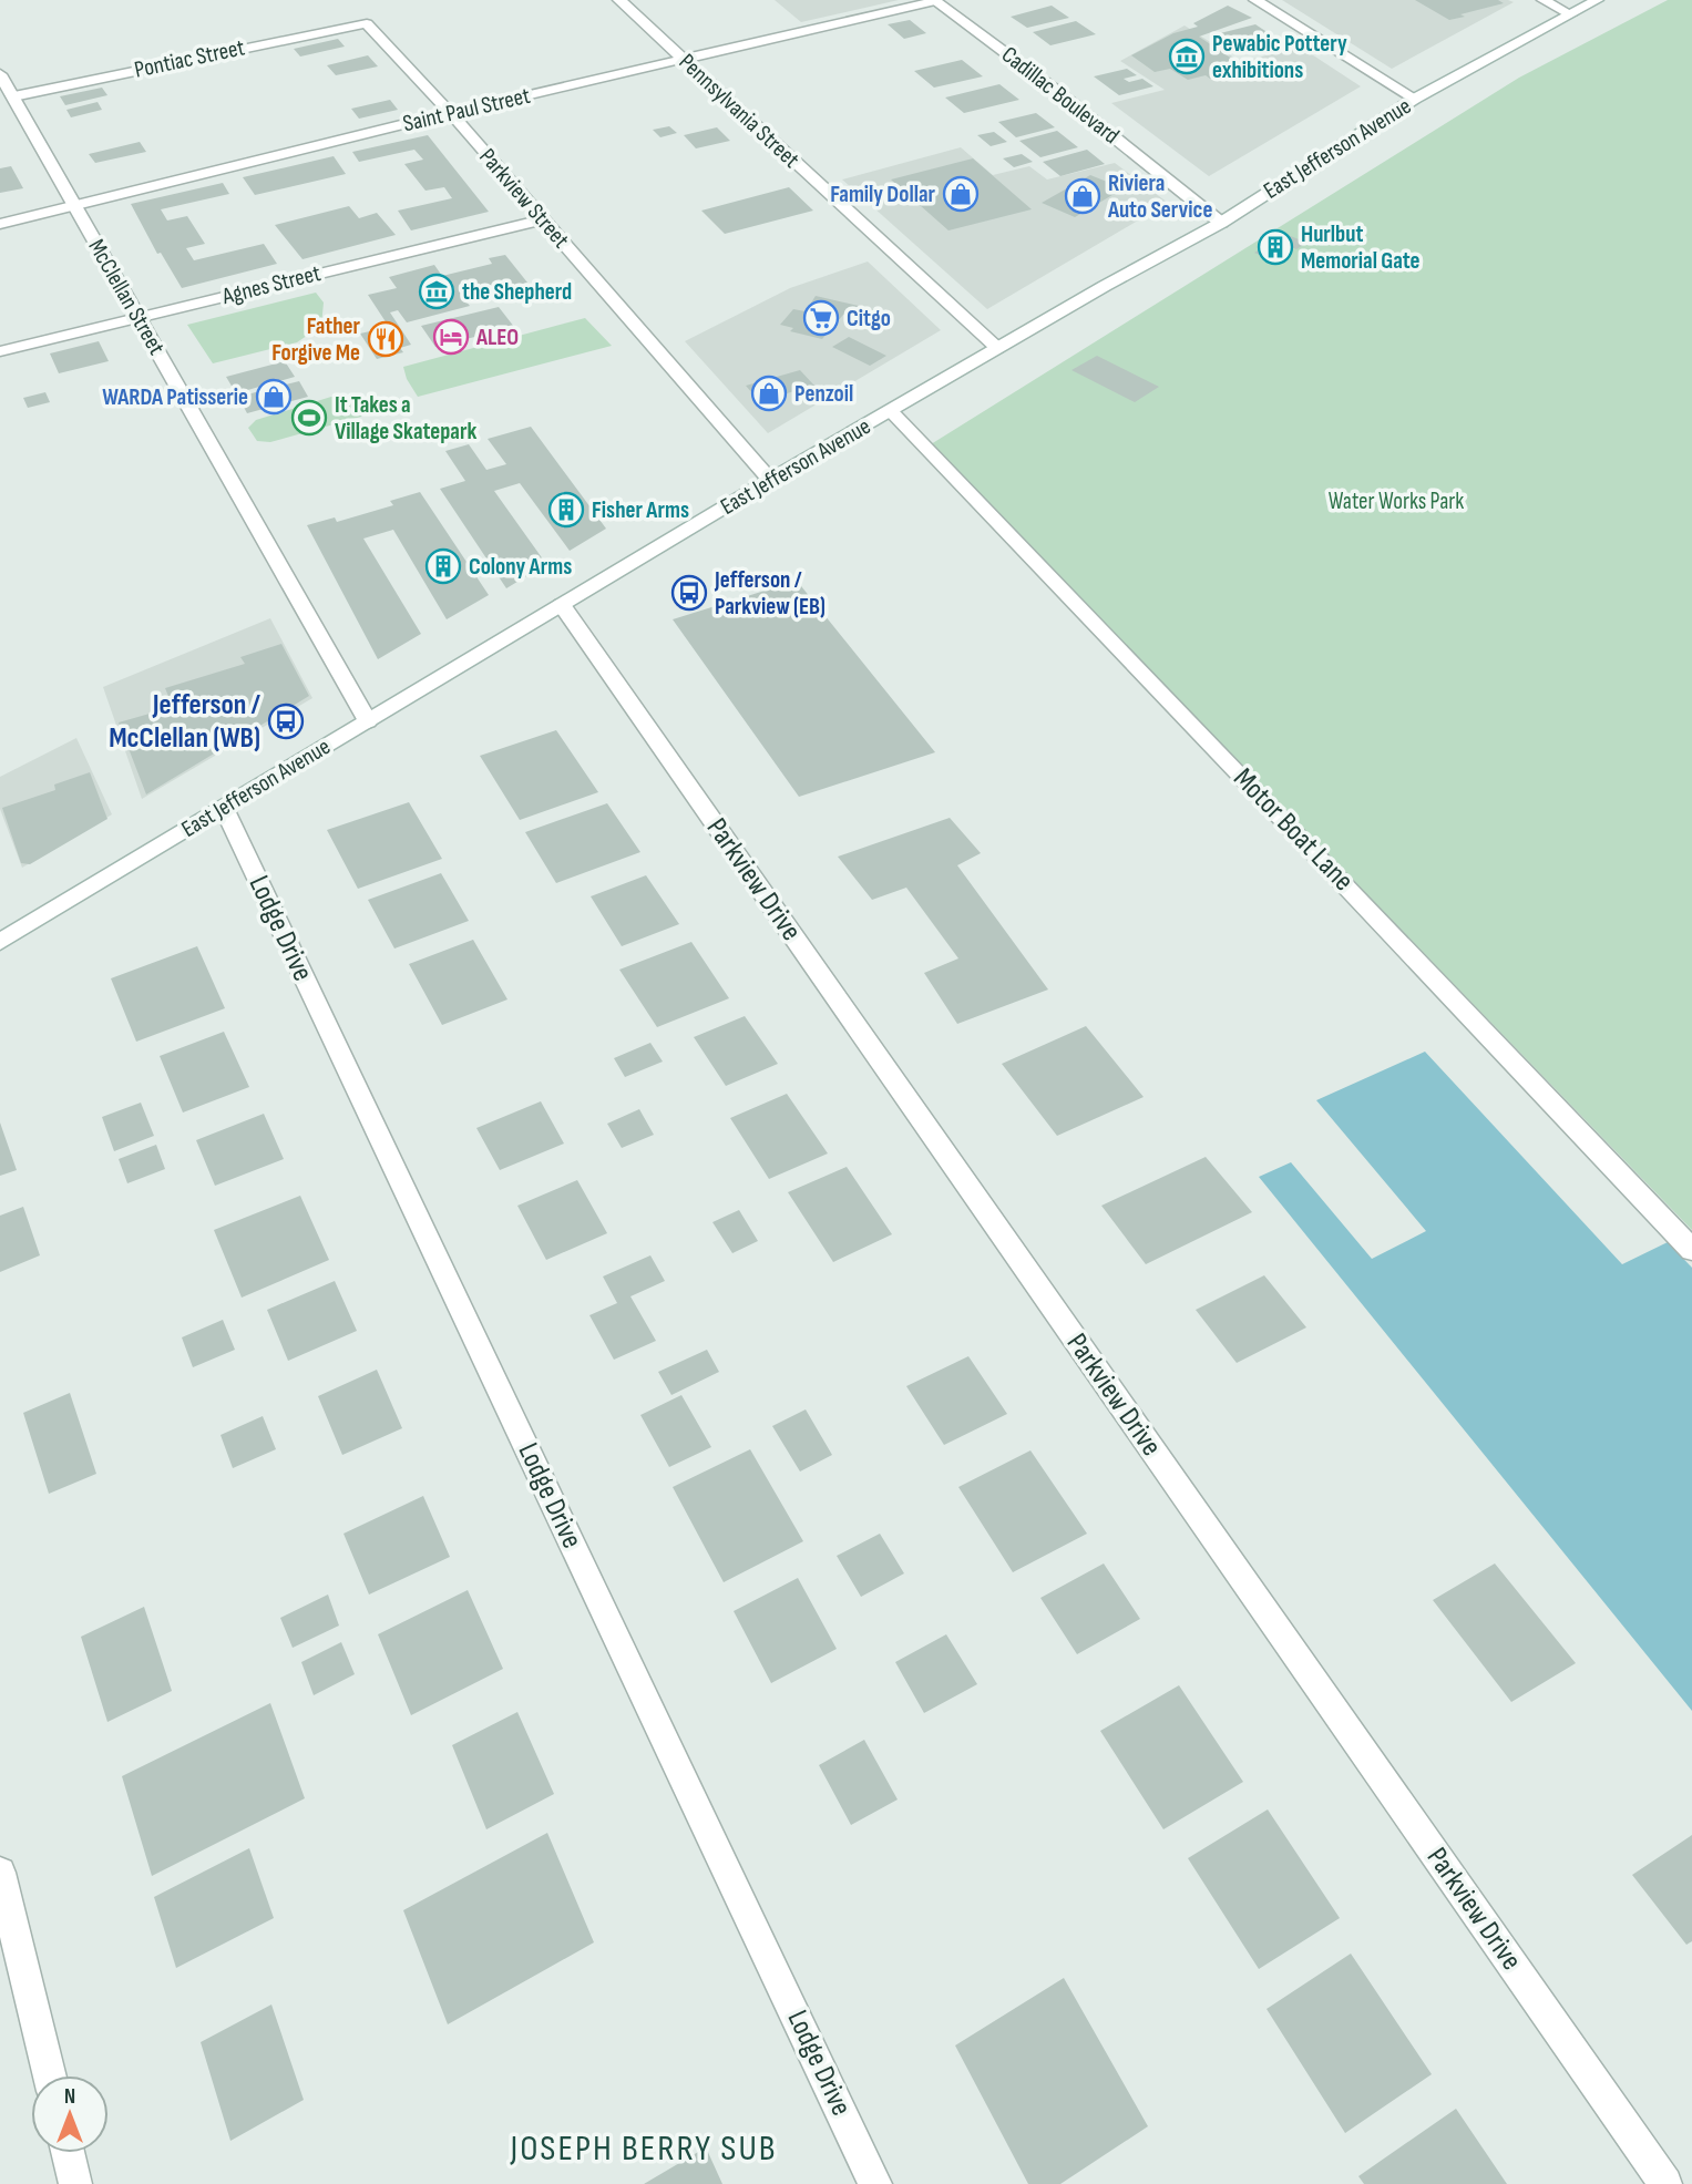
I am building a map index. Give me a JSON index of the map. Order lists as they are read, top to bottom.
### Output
{
  "streets": {
    "street": [
      "Pontiac Street",
      "Cadillac Boulevard",
      "Saint Paul Street",
      "Pennsylvania Street",
      "East Jefferson Avenue",
      "Parkview Street",
      "Agnes Street",
      "McClellan Street",
      "Motor Boat Lane",
      "Parkview Drive",
      "Lodge Drive"
    ]
  },
  "crossings": [
    ["Pontiac Street", "Parkview Street"],
    ["Pontiac Street", "McClellan Street"],
    ["Cadillac Boulevard", "Saint Paul Street"],
    ["Cadillac Boulevard", "East Jefferson Avenue"],
    ["Saint Paul Street", "Pennsylvania Street"],
    ["Saint Paul Street", "Parkview Street"],
    ["Saint Paul Street", "McClellan Street"],
    ["Pennsylvania Street", "East Jefferson Avenue"],
    ["East Jefferson Avenue", "Parkview Street"],
    ["East Jefferson Avenue", "McClellan Street"],
    ["East Jefferson Avenue", "Motor Boat Lane"],
    ["East Jefferson Avenue", "Parkview Drive"],
    ["East Jefferson Avenue", "Lodge Drive"],
    ["Parkview Street", "Agnes Street"],
    ["Agnes Street", "McClellan Street"]
  ],
  "districts": ["JOSEPH BERRY SUB"],
  "parks": ["Water Works Park"],
  "places": {
    "museum": ["Pewabic Pottery exhibitions", "the Shepherd"],
    "shop": [
      "Family Dollar",
      "Riviera Auto Service",
      "Penzoil",
      "WARDA Patisserie"
    ],
    "building": ["Hurlbut Memorial Gate", "Fisher Arms", "Colony Arms"],
    "supermarket": ["Citgo"],
    "hotel": ["ALEO"],
    "restaurant": ["Father Forgive Me"],
    "sports": ["It Takes a Village Skatepark"],
    "bus stop": ["Jefferson / Parkview (EB)", "Jefferson / McClellan (WB)"]
  },
  "north": "top"
}
